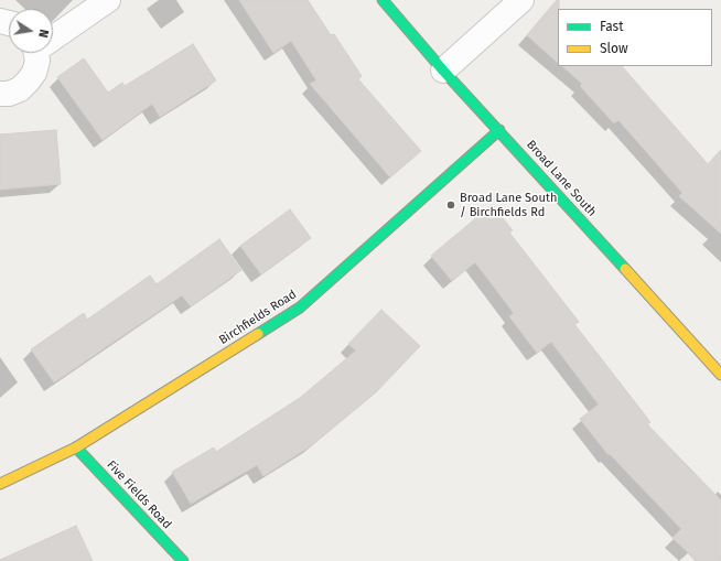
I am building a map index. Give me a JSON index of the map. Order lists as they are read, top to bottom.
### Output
{
  "streets": {
    "street": ["Broad Lane South", "Birchfields Road", "Five Fields Road"]
  },
  "crossings": [
    ["Broad Lane South", "Birchfields Road"],
    ["Birchfields Road", "Five Fields Road"]
  ],
  "places": ["Broad Lane South / Birchfields Rd"],
  "legend": ["Fast", "Slow"],
  "north": "right"
}
